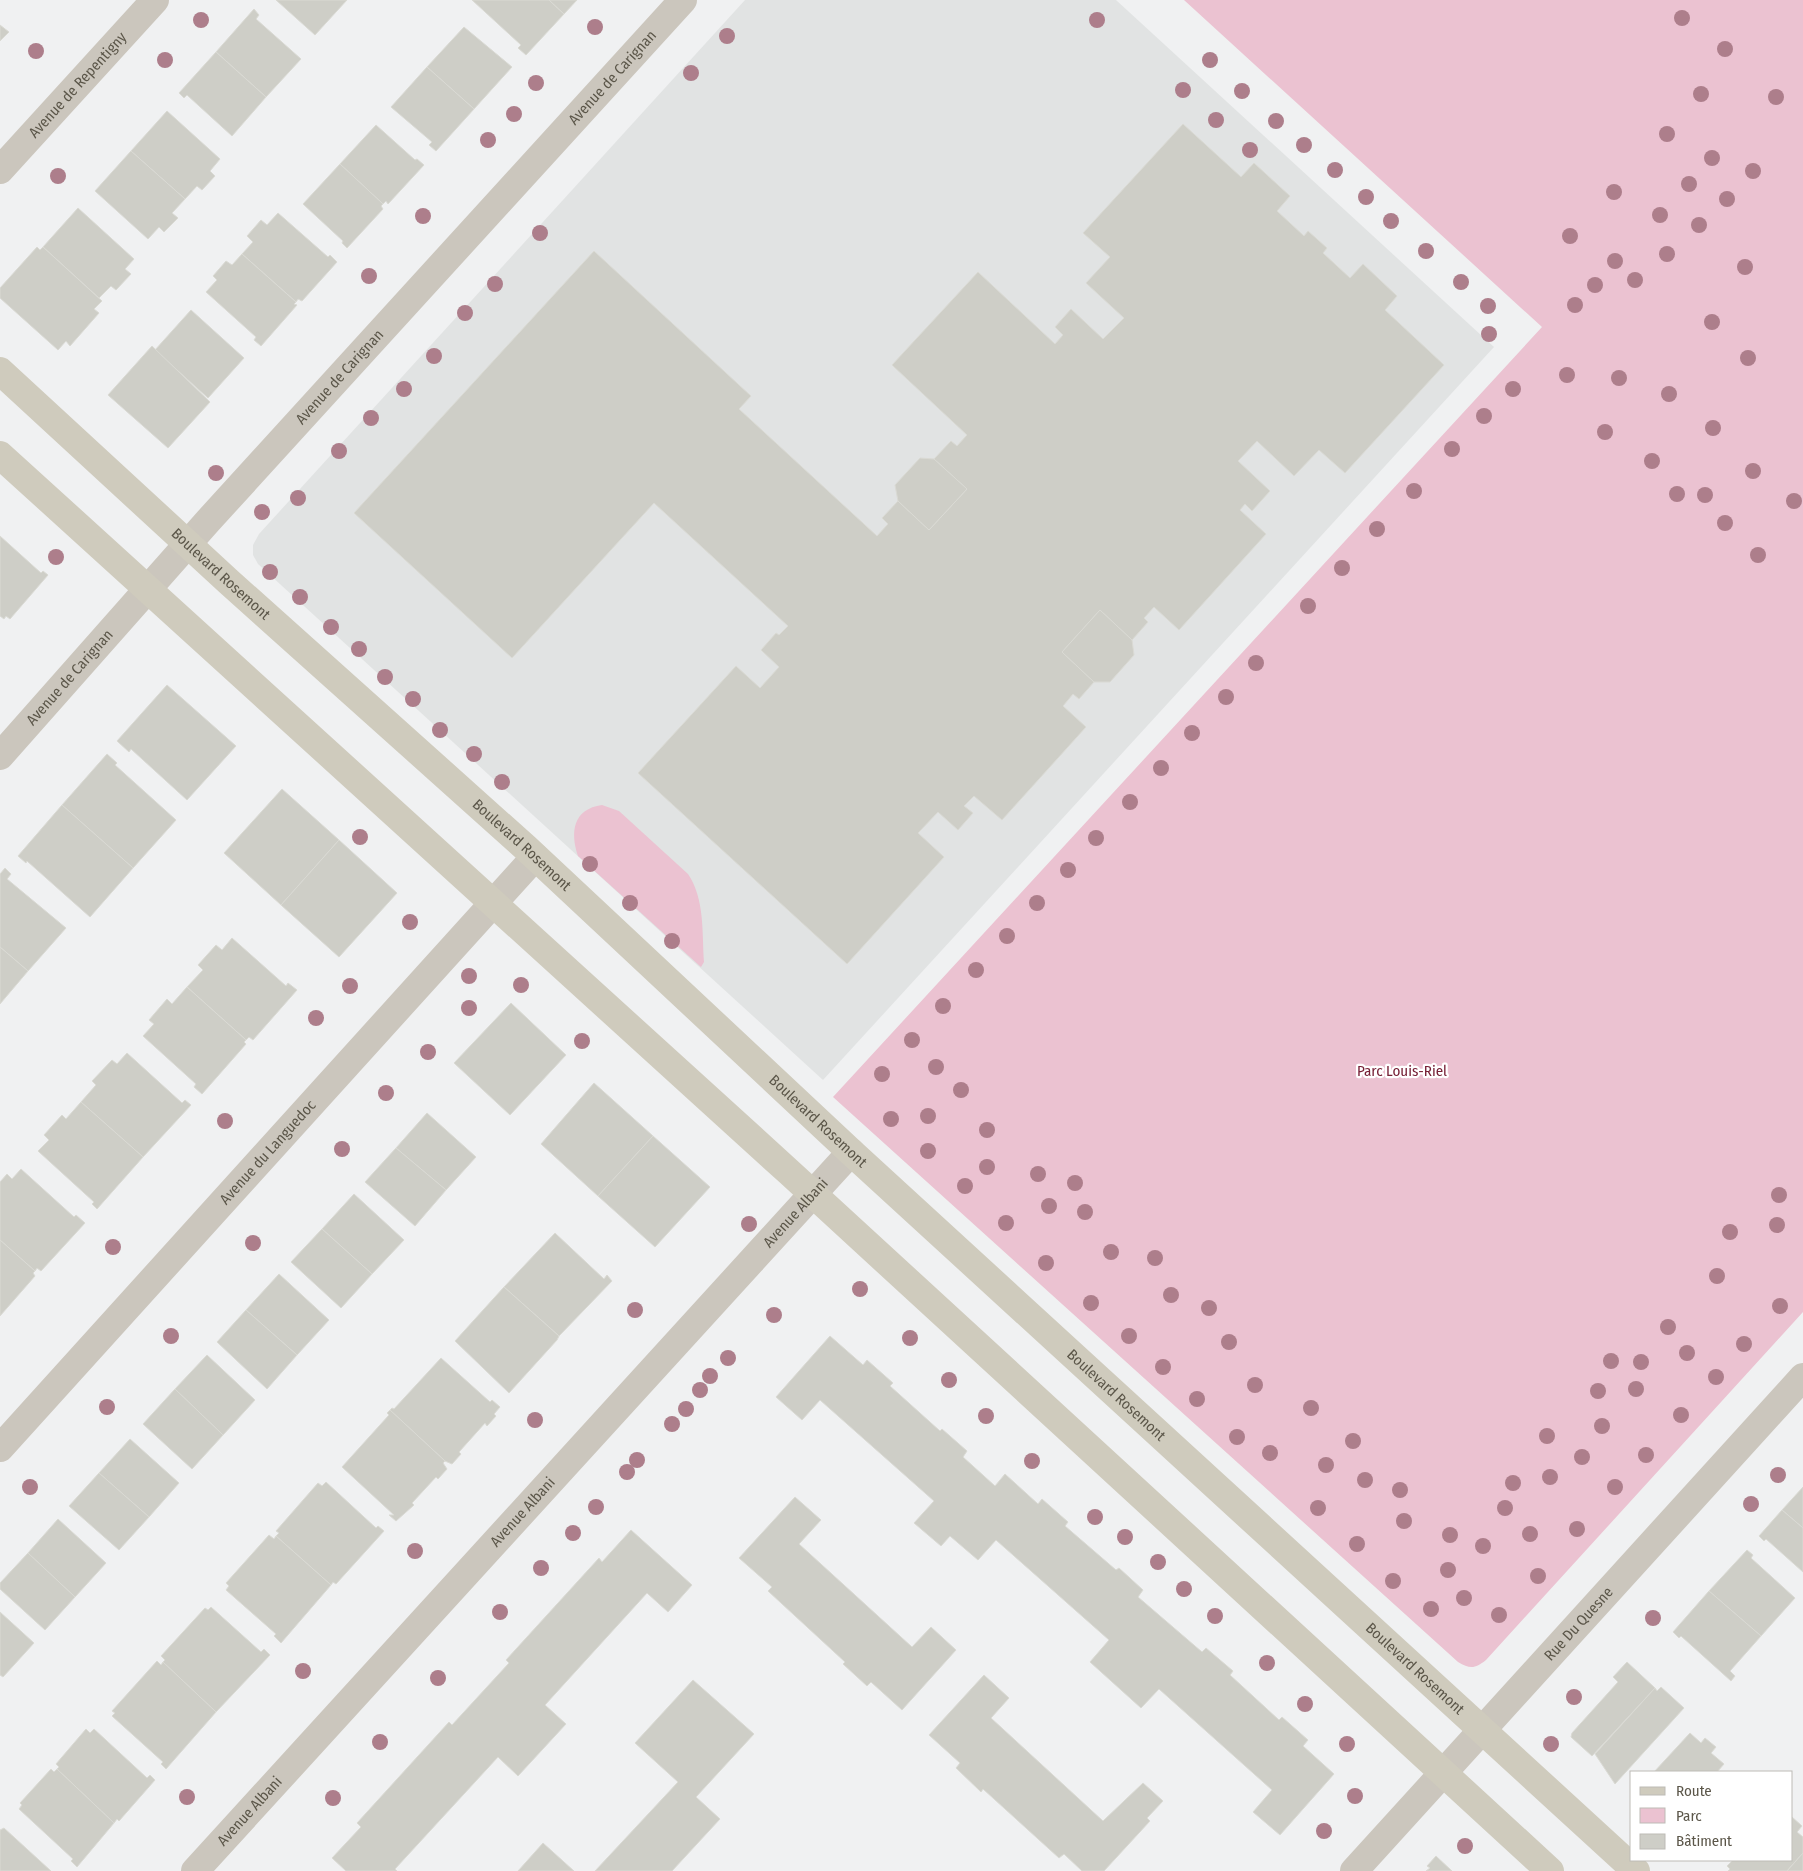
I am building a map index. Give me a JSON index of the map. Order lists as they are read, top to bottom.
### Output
{
  "streets": {
    "main road": ["Boulevard Rosemont"],
    "street": [
      "Avenue de Carignan",
      "Avenue de Repentigny",
      "Avenue du Languedoc",
      "Avenue Albani",
      "Rue Du Quesne"
    ]
  },
  "crossings": [
    ["Avenue de Carignan", "Boulevard Rosemont"],
    ["Boulevard Rosemont", "Avenue du Languedoc"],
    ["Boulevard Rosemont", "Avenue Albani"],
    ["Boulevard Rosemont", "Rue Du Quesne"]
  ],
  "parks": ["Parc Louis-Riel"],
  "legend": ["Route", "Parc", "Bâtiment"]
}
